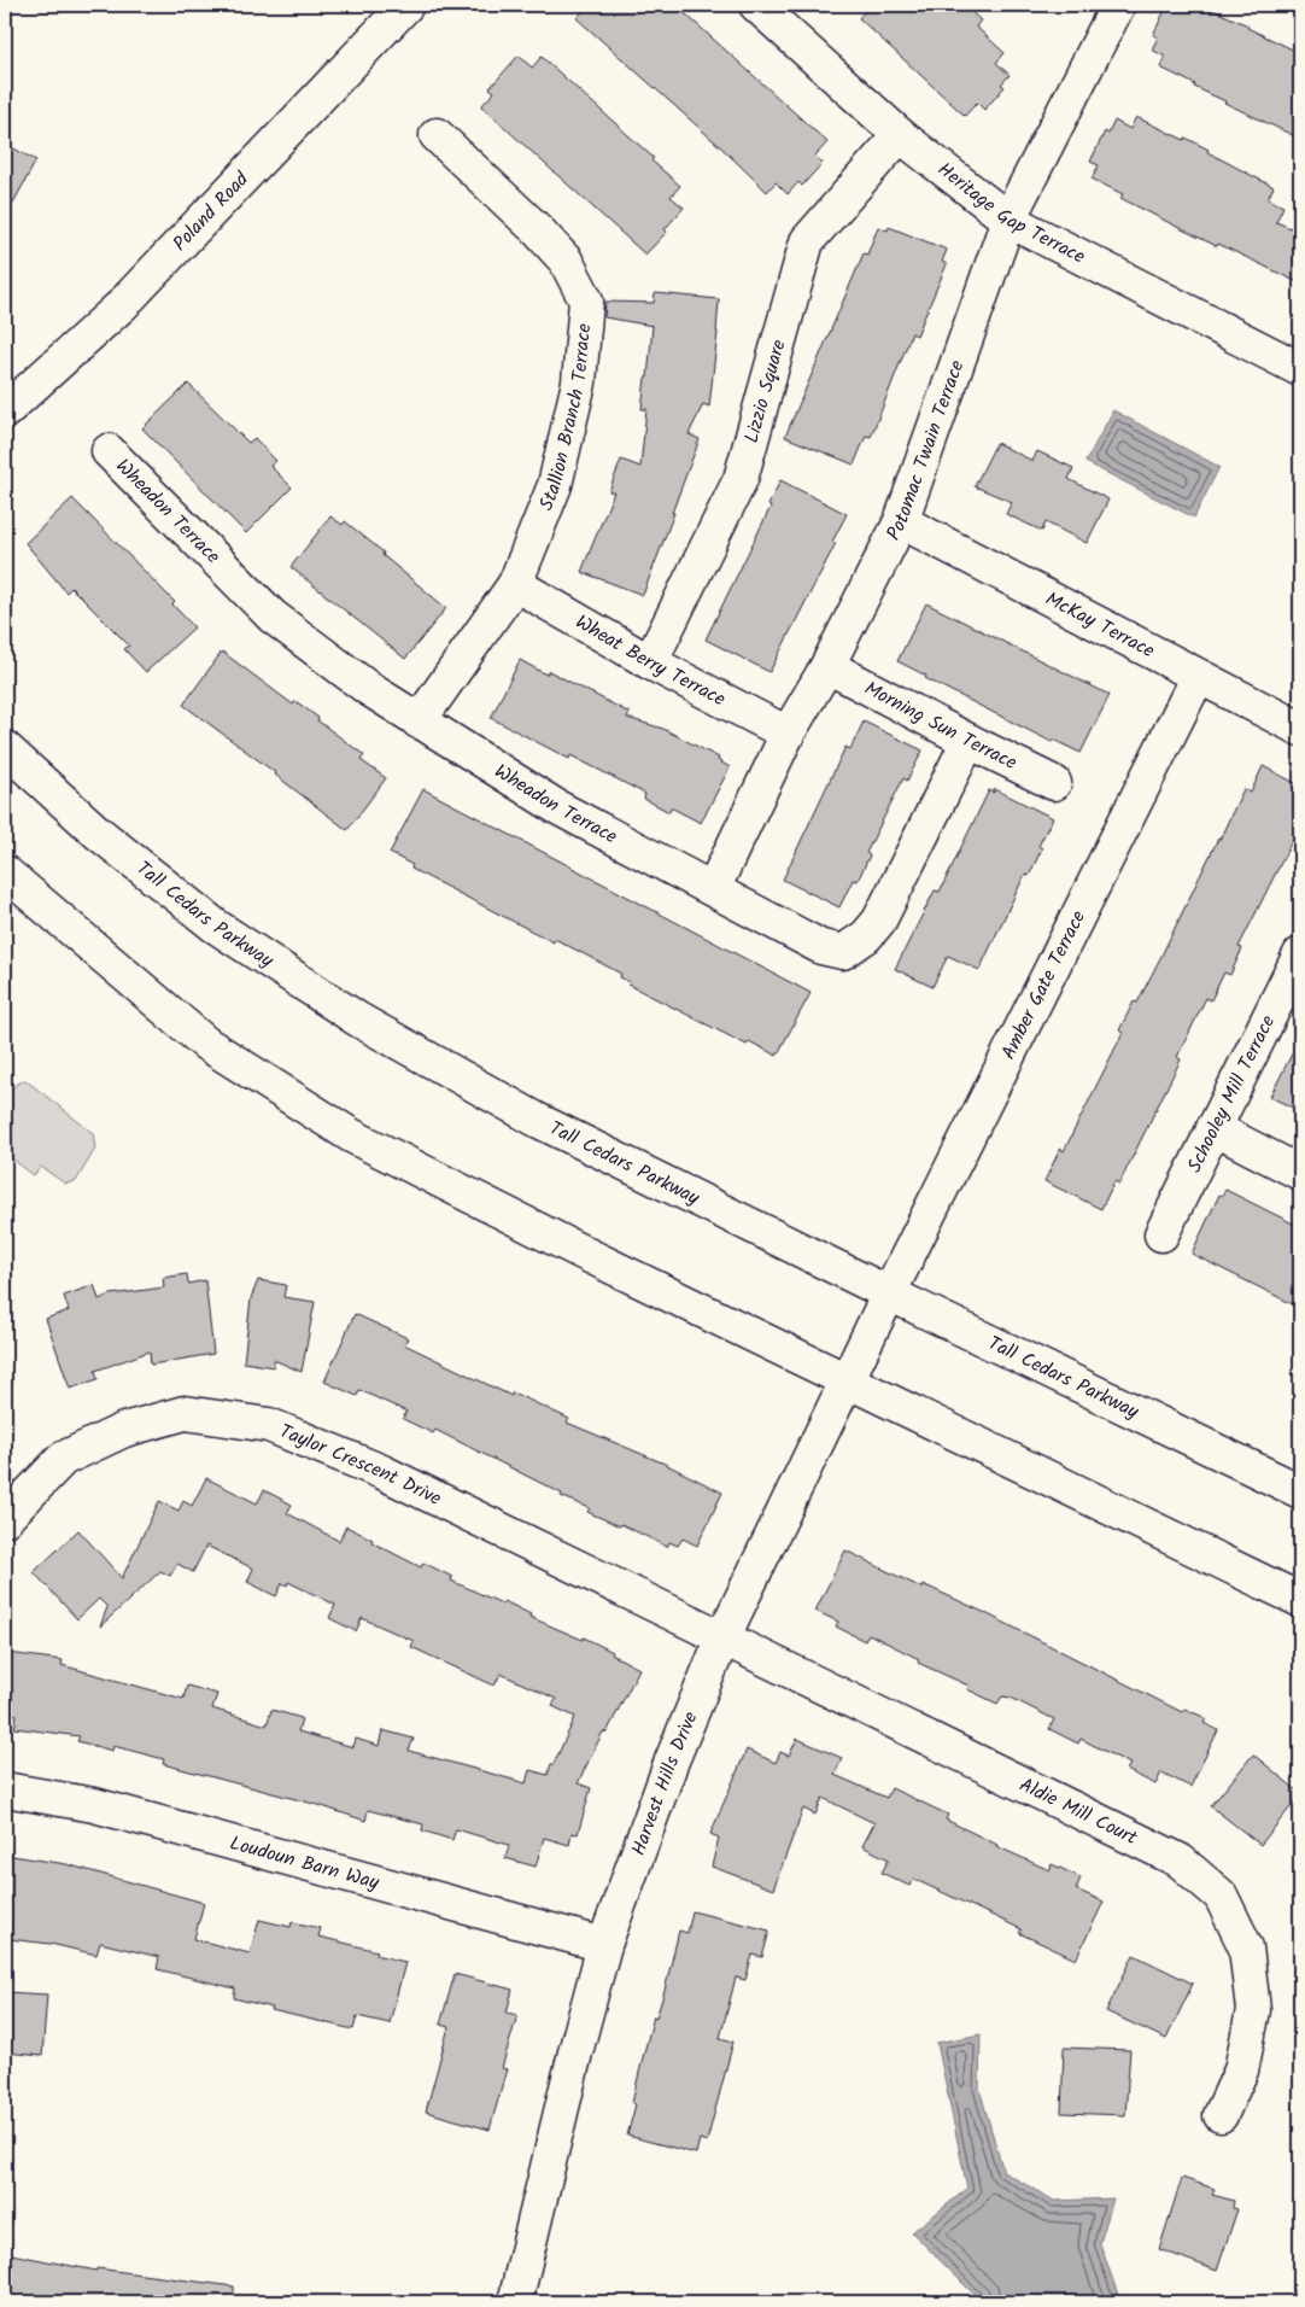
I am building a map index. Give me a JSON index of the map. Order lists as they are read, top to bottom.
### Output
{
  "streets": {
    "street": [
      "Heritage Gap Terrace",
      "Poland Road",
      "Lizzio Square",
      "Stallion Branch Terrace",
      "Potomac Twain Terrace",
      "Wheadon Terrace",
      "McKay Terrace",
      "Wheat Berry Terrace",
      "Morning Sun Terrace",
      "Tall Cedars Parkway",
      "Amber Gate Terrace",
      "Schooley Mill Terrace",
      "Taylor Crescent Drive",
      "Harvest Hills Drive",
      "Aldie Mill Court",
      "Loudoun Barn Way"
    ]
  },
  "crossings": [
    ["Heritage Gap Terrace", "Lizzio Square"],
    ["Heritage Gap Terrace", "Potomac Twain Terrace"],
    ["Lizzio Square", "Wheat Berry Terrace"],
    ["Stallion Branch Terrace", "Wheadon Terrace"],
    ["Stallion Branch Terrace", "Wheat Berry Terrace"],
    ["Potomac Twain Terrace", "Wheadon Terrace"],
    ["Potomac Twain Terrace", "McKay Terrace"],
    ["Potomac Twain Terrace", "Wheat Berry Terrace"],
    ["Potomac Twain Terrace", "Morning Sun Terrace"],
    ["Wheadon Terrace", "Morning Sun Terrace"],
    ["McKay Terrace", "Amber Gate Terrace"],
    ["Tall Cedars Parkway", "Amber Gate Terrace"],
    ["Tall Cedars Parkway", "Harvest Hills Drive"],
    ["Amber Gate Terrace", "Harvest Hills Drive"],
    ["Taylor Crescent Drive", "Harvest Hills Drive"],
    ["Taylor Crescent Drive", "Aldie Mill Court"],
    ["Harvest Hills Drive", "Aldie Mill Court"],
    ["Harvest Hills Drive", "Loudoun Barn Way"]
  ]
}
